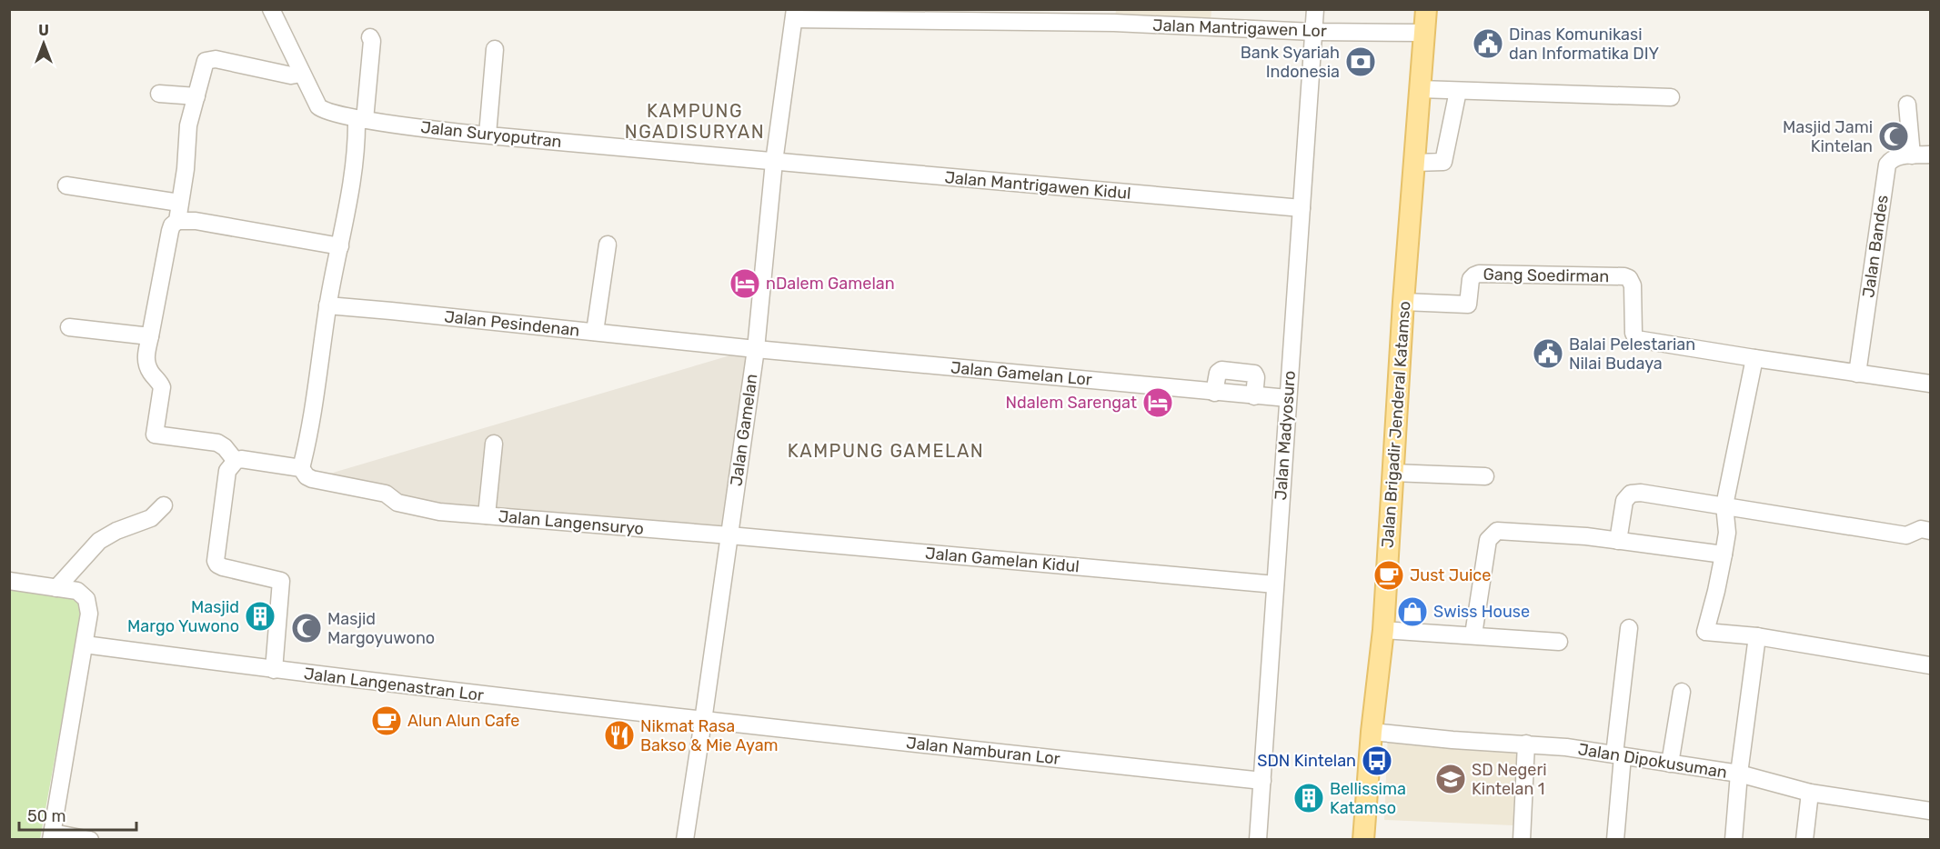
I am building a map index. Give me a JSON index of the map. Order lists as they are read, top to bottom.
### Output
{
  "streets": {
    "main road": ["Jalan Brigadir Jenderal Katamso"],
    "street": [
      "Jalan Mantrigawen Lor",
      "Jalan Suryoputran",
      "Jalan Mantrigawen Kidul",
      "Jalan Bandes",
      "Gang Soedirman",
      "Jalan Pesindenan",
      "Jalan Gamelan Lor",
      "Jalan Gamelan",
      "Jalan Madyosuro",
      "Jalan Langensuryo",
      "Jalan Gamelan Kidul",
      "Jalan Langenastran Lor",
      "Jalan Namburan Lor",
      "Jalan Dipokusuman"
    ]
  },
  "crossings": [
    ["Jalan Mantrigawen Lor", "Jalan Brigadir Jenderal Katamso"],
    ["Jalan Mantrigawen Lor", "Jalan Gamelan"],
    ["Jalan Mantrigawen Lor", "Jalan Madyosuro"],
    ["Jalan Suryoputran", "Jalan Mantrigawen Kidul"],
    ["Jalan Suryoputran", "Jalan Gamelan"],
    ["Jalan Mantrigawen Kidul", "Jalan Gamelan"],
    ["Jalan Mantrigawen Kidul", "Jalan Madyosuro"],
    ["Gang Soedirman", "Jalan Brigadir Jenderal Katamso"],
    ["Jalan Pesindenan", "Jalan Gamelan Lor"],
    ["Jalan Pesindenan", "Jalan Gamelan"],
    ["Jalan Gamelan Lor", "Jalan Gamelan"],
    ["Jalan Gamelan Lor", "Jalan Madyosuro"],
    ["Jalan Brigadir Jenderal Katamso", "Jalan Dipokusuman"],
    ["Jalan Gamelan", "Jalan Langensuryo"],
    ["Jalan Gamelan", "Jalan Gamelan Kidul"],
    ["Jalan Gamelan", "Jalan Langenastran Lor"],
    ["Jalan Gamelan", "Jalan Namburan Lor"],
    ["Jalan Madyosuro", "Jalan Gamelan Kidul"],
    ["Jalan Madyosuro", "Jalan Namburan Lor"],
    ["Jalan Langensuryo", "Jalan Gamelan Kidul"],
    ["Jalan Langenastran Lor", "Jalan Namburan Lor"]
  ],
  "districts": ["KAMPUNG NGADISURYAN", "KAMPUNG GAMELAN"],
  "places": {
    "public building": ["Dinas Komunikasi dan Informatika DIY", "Balai Pelestarian Nilai Budaya"],
    "bank": ["Bank Syariah Indonesia"],
    "mosque": ["Masjid Jami Kintelan", "Masjid Margoyuwono"],
    "hotel": ["nDalem Gamelan", "Ndalem Sarengat"],
    "cafe": ["Just Juice", "Alun Alun Cafe"],
    "shop": ["Swiss House"],
    "building": ["Masjid Margo Yuwono", "Bellissima Katamso"],
    "restaurant": ["Nikmat Rasa Bakso & Mie Ayam"],
    "bus stop": ["SDN Kintelan"],
    "school or university": ["SD Negeri Kintelan 1"]
  },
  "scale_bar": "50 m",
  "north": "top"
}
